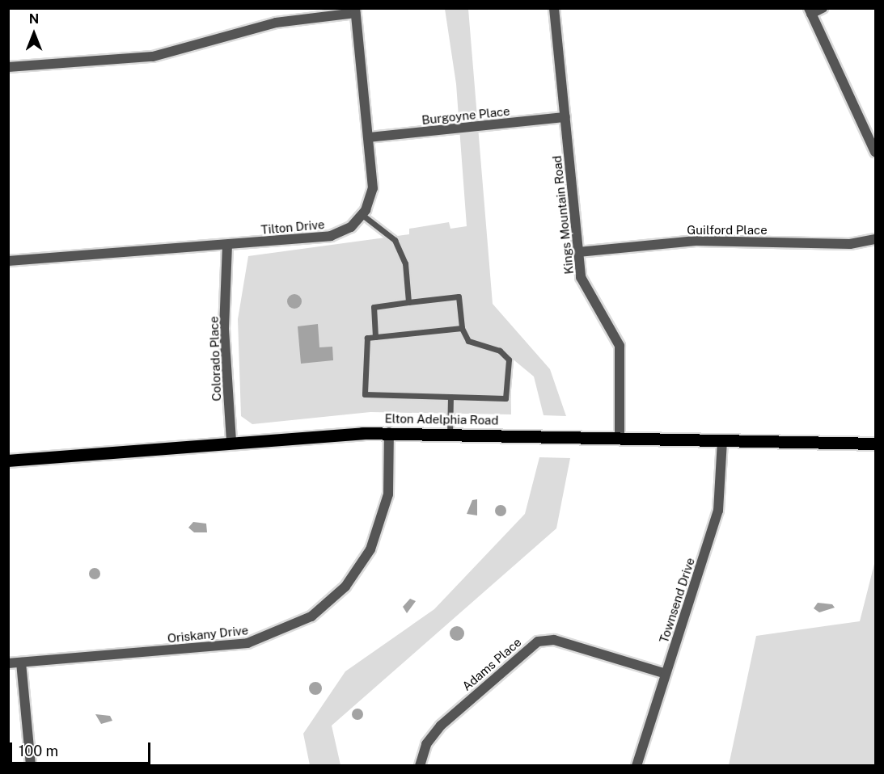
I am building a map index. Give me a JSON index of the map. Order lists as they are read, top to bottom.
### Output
{
  "streets": {
    "main road": ["Elton Adelphia Road"],
    "street": [
      "Burgoyne Place",
      "Kings Mountain Road",
      "Tilton Drive",
      "Guilford Place",
      "Colorado Place",
      "Townsend Drive",
      "Oriskany Drive",
      "Adams Place"
    ]
  },
  "crossings": [
    ["Burgoyne Place", "Kings Mountain Road"],
    ["Burgoyne Place", "Tilton Drive"],
    ["Kings Mountain Road", "Guilford Place"],
    ["Kings Mountain Road", "Elton Adelphia Road"],
    ["Tilton Drive", "Colorado Place"],
    ["Colorado Place", "Elton Adelphia Road"],
    ["Elton Adelphia Road", "Townsend Drive"],
    ["Elton Adelphia Road", "Oriskany Drive"],
    ["Townsend Drive", "Adams Place"]
  ],
  "scale_bar": "100 m",
  "north": "top"
}
